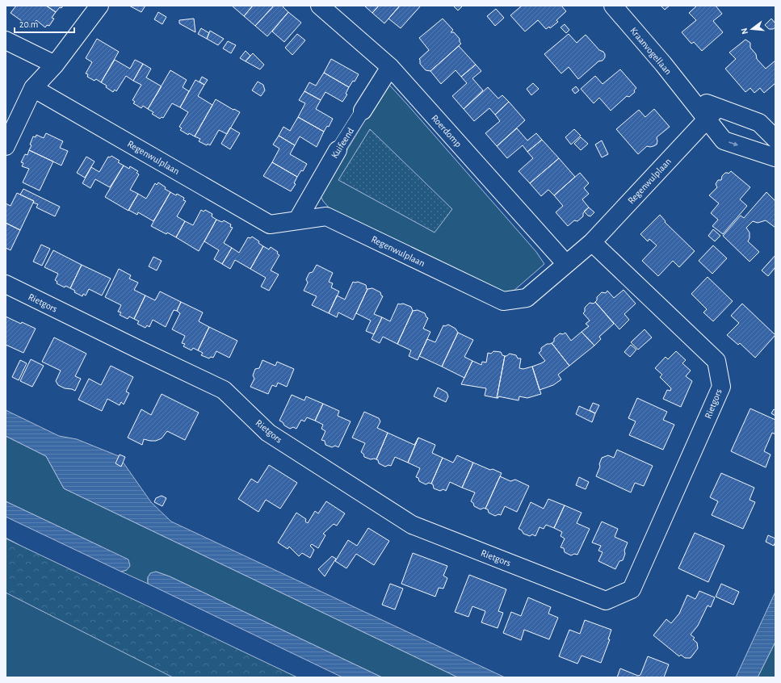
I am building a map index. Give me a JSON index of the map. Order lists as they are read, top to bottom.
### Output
{
  "streets": {
    "street": [
      "Kraanvogellaan",
      "Roerdomp",
      "Kuifeend",
      "Regenwulplaan",
      "Rietgors"
    ]
  },
  "crossings": [
    ["Kraanvogellaan", "Regenwulplaan"],
    ["Roerdomp", "Kuifeend"],
    ["Roerdomp", "Regenwulplaan"],
    ["Kuifeend", "Regenwulplaan"],
    ["Regenwulplaan", "Rietgors"]
  ],
  "scale_bar": "20 m",
  "north": "left"
}
